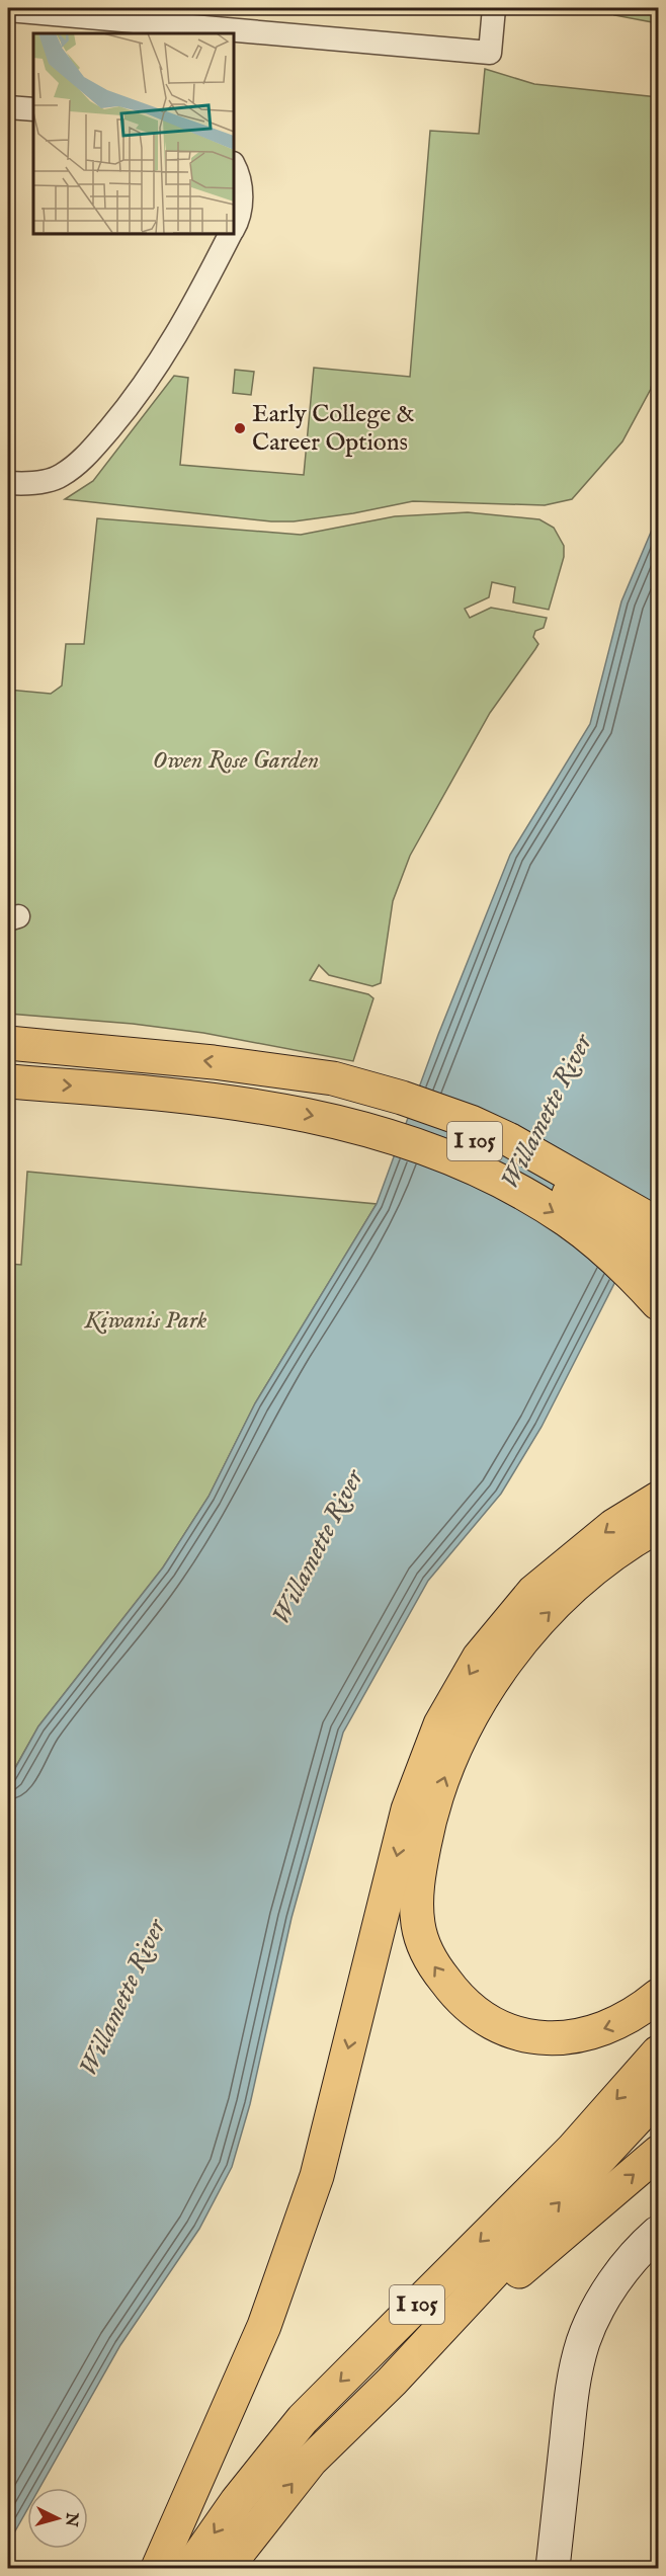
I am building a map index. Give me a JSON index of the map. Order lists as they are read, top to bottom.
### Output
{
  "streets": {
    "highway": ["I 105"]
  },
  "water": ["Willamette River"],
  "parks": ["Owen Rose Garden", "Kiwanis Park"],
  "places": ["Early College & Career Options"],
  "north": "right"
}
